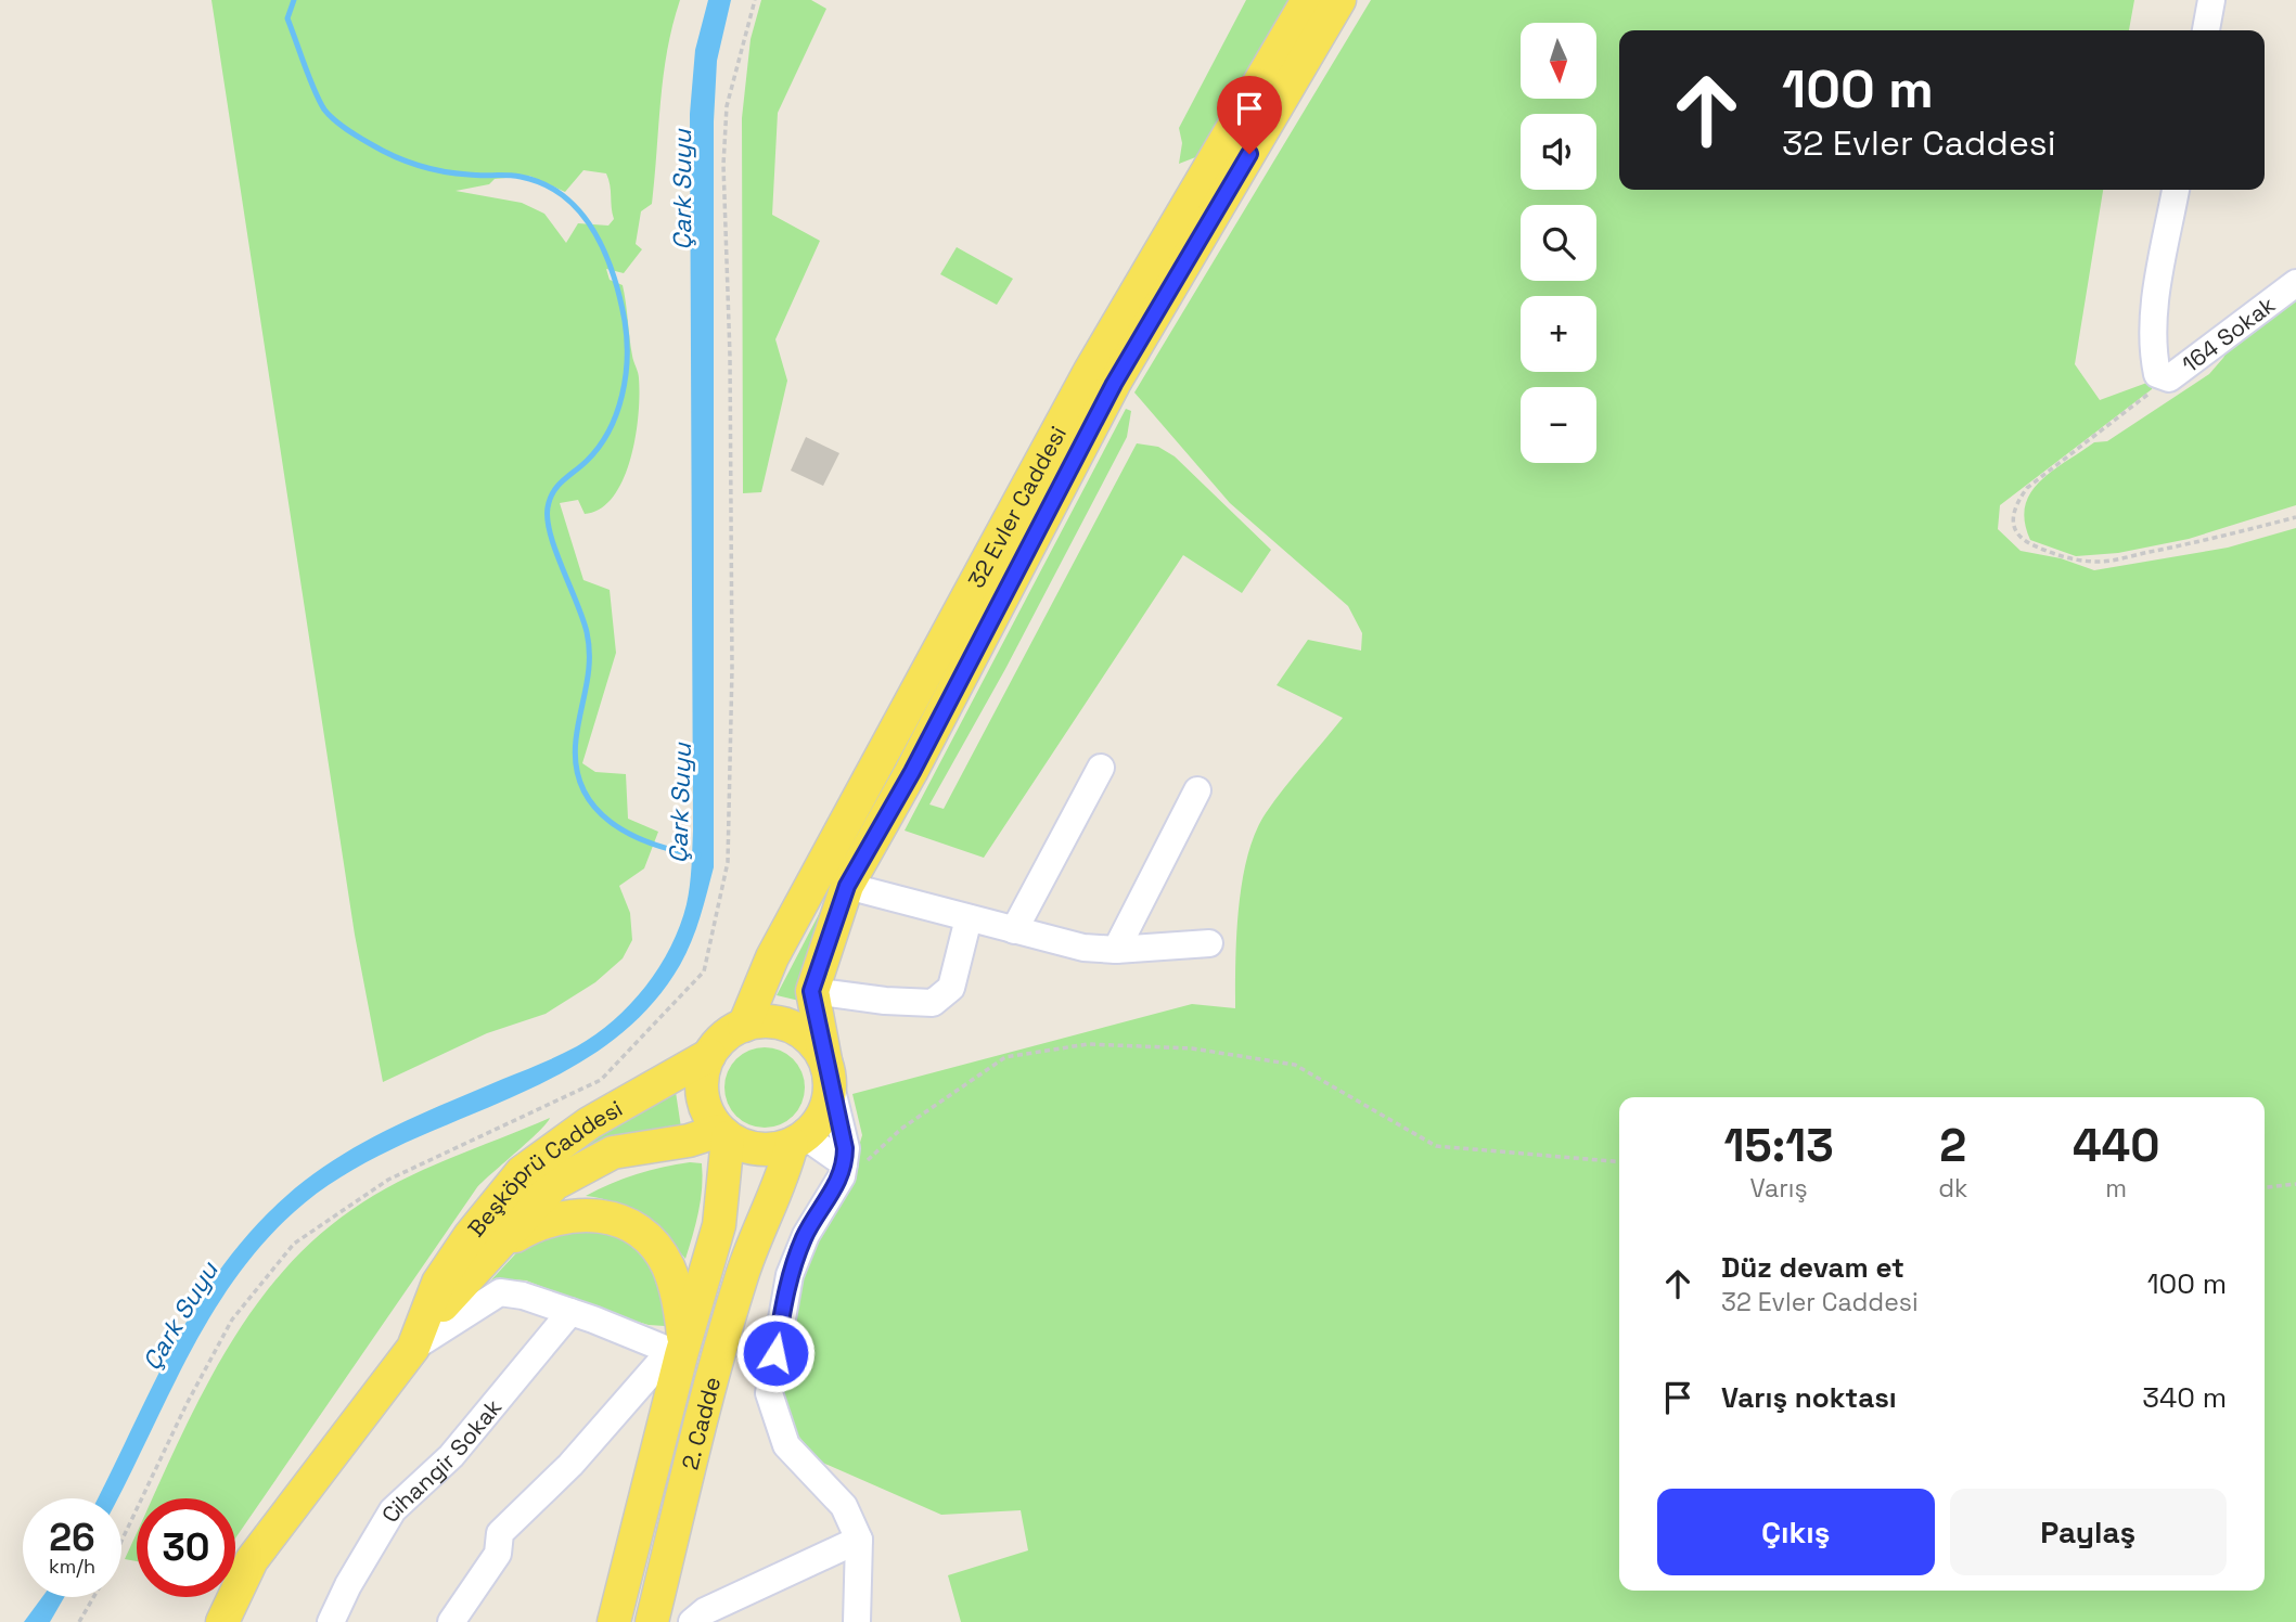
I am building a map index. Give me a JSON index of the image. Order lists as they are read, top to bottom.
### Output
{
  "streets": {
    "main road": ["32 Evler Caddesi", "Beşköprü Caddesi", "2. Cadde"],
    "street": ["164 Sokak", "Cihangir Sokak"]
  },
  "crossings": [
    ["32 Evler Caddesi", "Beşköprü Caddesi"],
    ["32 Evler Caddesi", "2. Cadde"],
    ["Beşköprü Caddesi", "2. Cadde"]
  ],
  "water": ["Çark Suyu"],
  "north": "bottom",
  "page": {
    "map_buttons": ["+", "−"],
    "turn": ["100 m", "32 Evler Caddesi"],
    "eta": [
      "15:13",
      "Varış",
      "2",
      "dk",
      "440",
      "m"
    ],
    "list": [
      {
        "name": "Düz devam et",
        "note": "32 Evler Caddesi",
        "value": "100 m"
      },
      {
        "name": "Varış noktası",
        "value": "340 m"
      }
    ],
    "buttons": ["Çıkış", "Paylaş"],
    "speed": "26 km/h",
    "limit": "30"
  }
}
